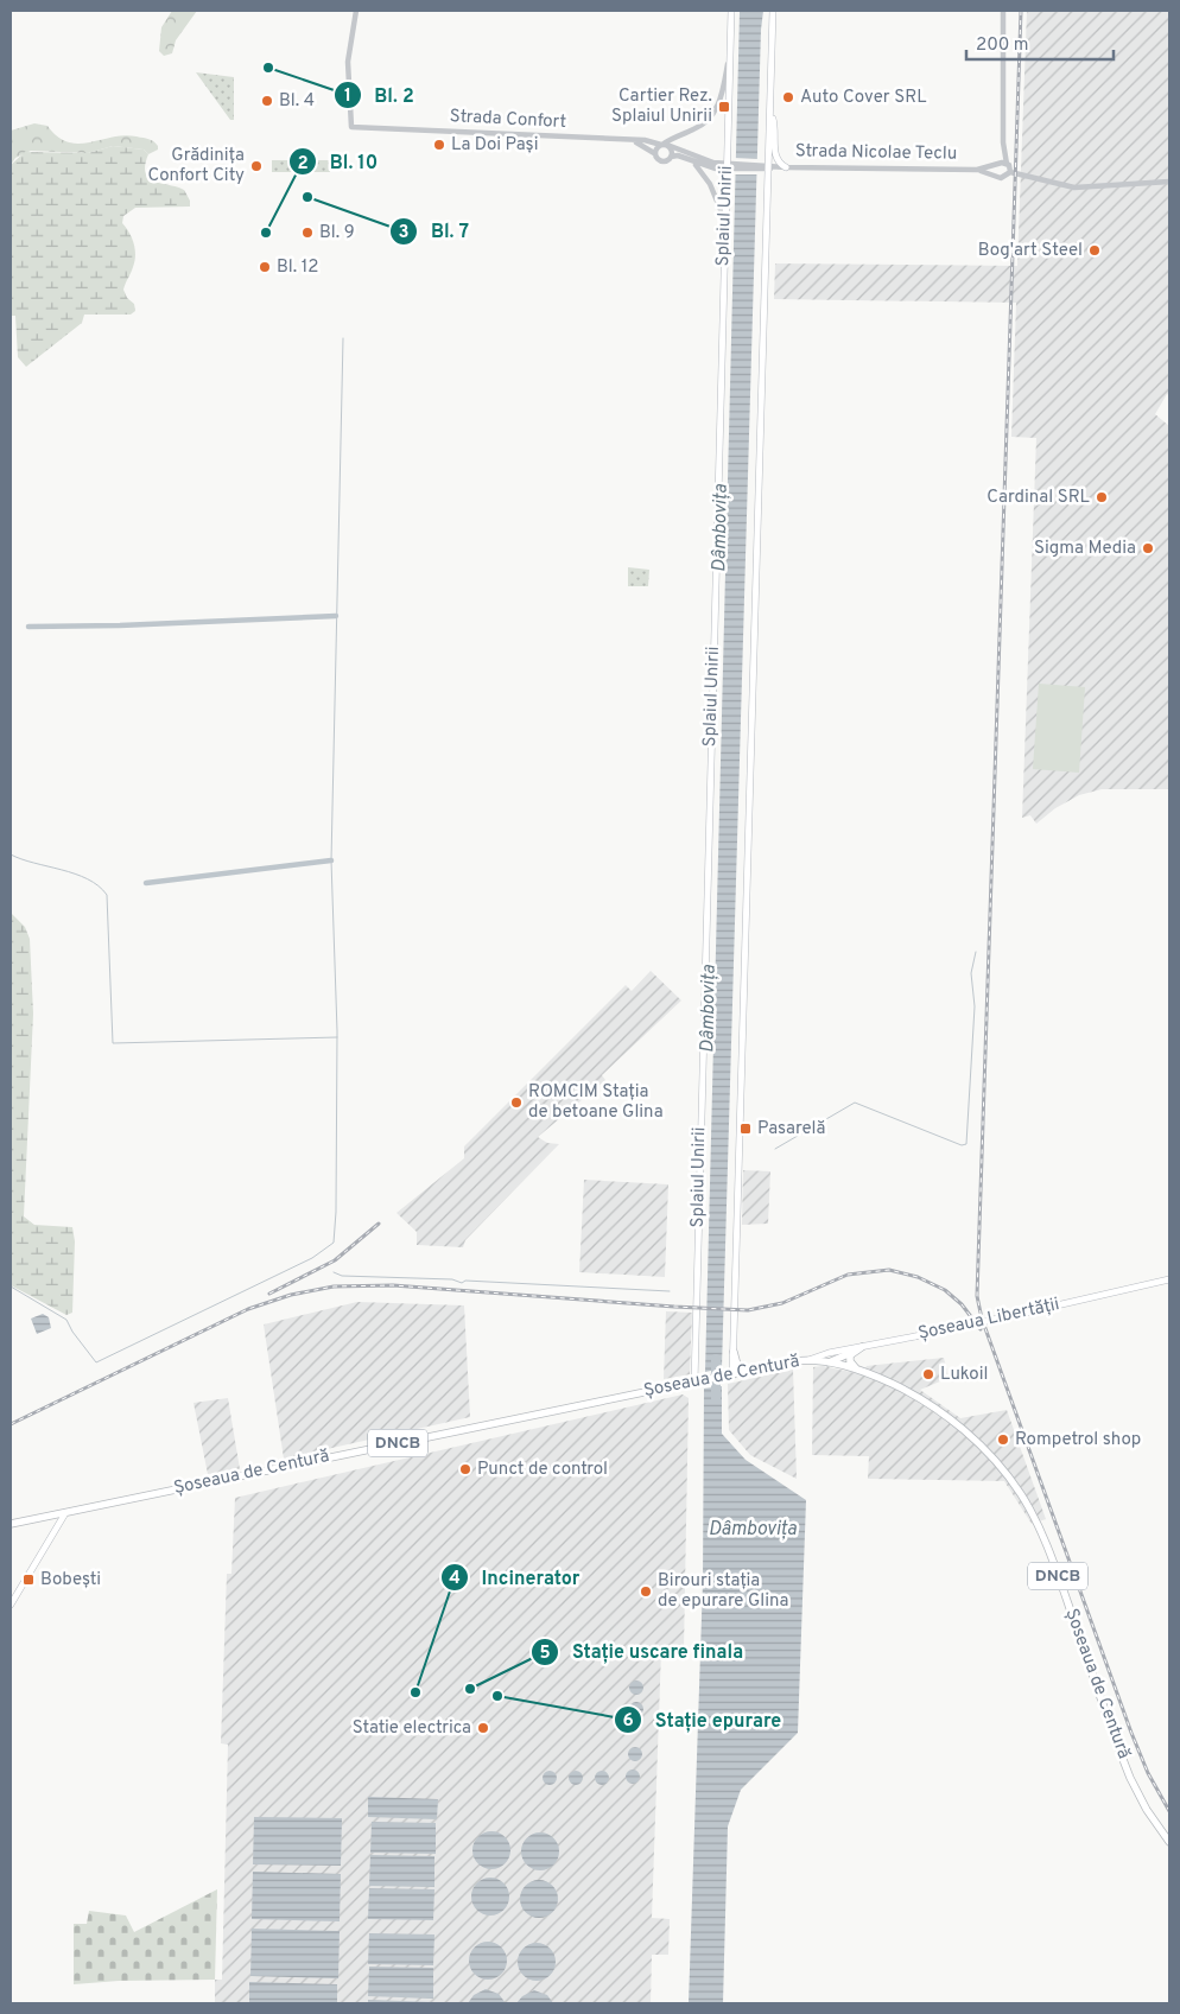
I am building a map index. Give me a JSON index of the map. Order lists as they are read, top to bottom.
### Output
{
  "streets": {
    "main road": [
      "Splaiul Unirii",
      "Șoseaua Libertății",
      "Șoseaua de Centură",
      "DNCB"
    ],
    "street": ["Strada Confort", "Strada Nicolae Teclu"]
  },
  "crossings": [
    ["Strada Confort", "Strada Nicolae Teclu"],
    ["Strada Confort", "Splaiul Unirii"],
    ["Strada Nicolae Teclu", "Splaiul Unirii"],
    ["Splaiul Unirii", "Șoseaua de Centură"],
    ["Șoseaua Libertății", "Șoseaua de Centură"]
  ],
  "water": ["Dâmbovița"],
  "places": {
    "other": [
      "Bl. 2",
      "Auto Cover SRL",
      "Bl. 4",
      "La Doi Pași",
      "Grădinița Confort City",
      "Bl. 7",
      "Bl. 10",
      "Bl. 9",
      "Bog'art Steel",
      "Bl. 12",
      "Cardinal SRL",
      "Sigma Media",
      "ROMCIM Stația de betoane Glina",
      "Lukoil",
      "Rompetrol shop",
      "Punct de control",
      "Birouri stația de epurare Glina",
      "Stație uscare finala",
      "Incinerator",
      "Stație epurare",
      "Statie electrica"
    ],
    "transit": ["Cartier Rez. Splaiul Unirii", "Pasarelă", "Bobești"]
  },
  "scale_bar": "200 m"
}
